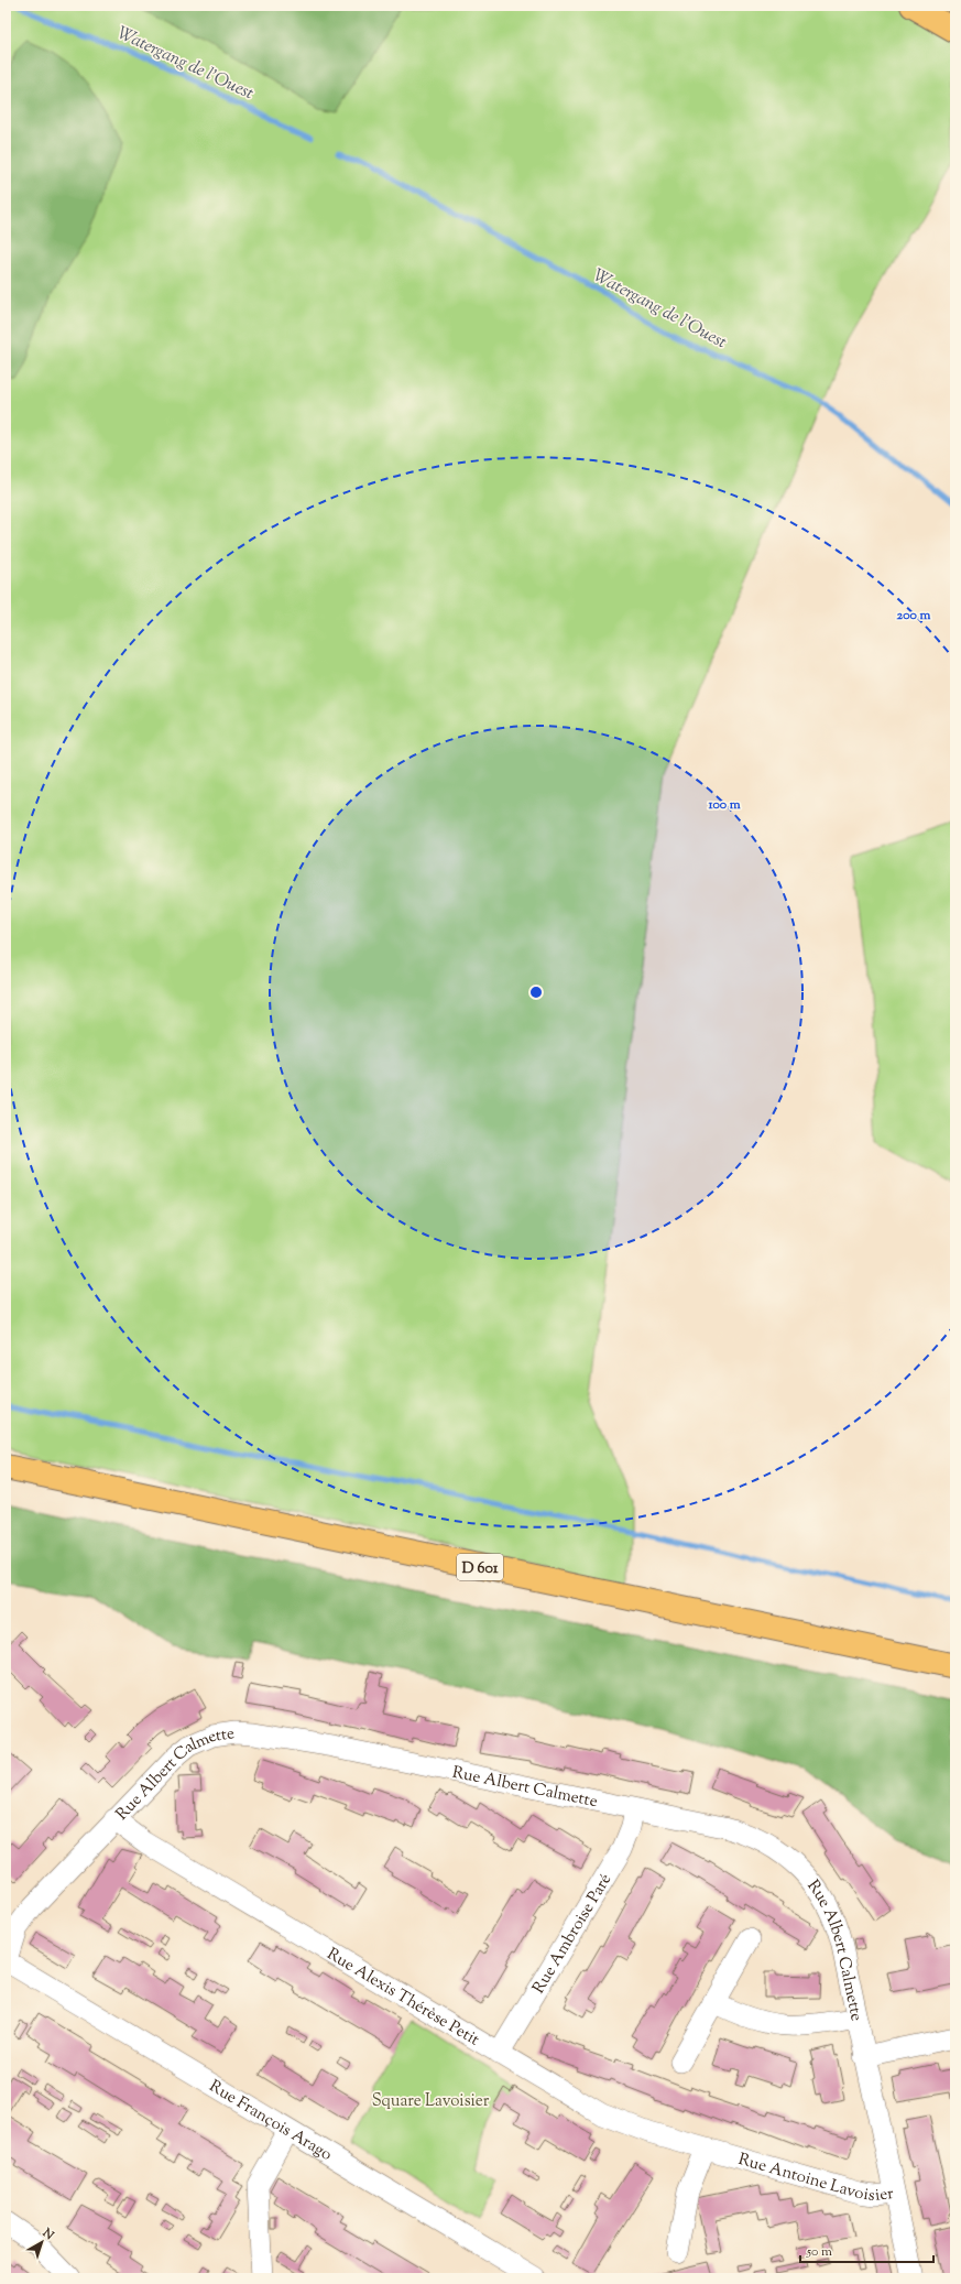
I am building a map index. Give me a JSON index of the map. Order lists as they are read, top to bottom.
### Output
{
  "streets": {
    "main road": ["D 601"],
    "street": [
      "Rue Albert Calmette",
      "Rue Ambroise Paré",
      "Rue Alexis Thérèse Petit",
      "Rue François Arago",
      "Rue Antoine Lavoisier"
    ]
  },
  "crossings": [
    ["Rue Albert Calmette", "Rue Ambroise Paré"],
    ["Rue Albert Calmette", "Rue Alexis Thérèse Petit"],
    ["Rue Albert Calmette", "Rue François Arago"],
    ["Rue Albert Calmette", "Rue Antoine Lavoisier"],
    ["Rue Ambroise Paré", "Rue Alexis Thérèse Petit"],
    ["Rue Alexis Thérèse Petit", "Rue Antoine Lavoisier"]
  ],
  "water": ["Watergang de l'Ouest"],
  "parks": ["Square Lavoisier"],
  "scale_bar": "50 m",
  "north": "top right",
  "rings": ["200 m", "100 m"]
}
